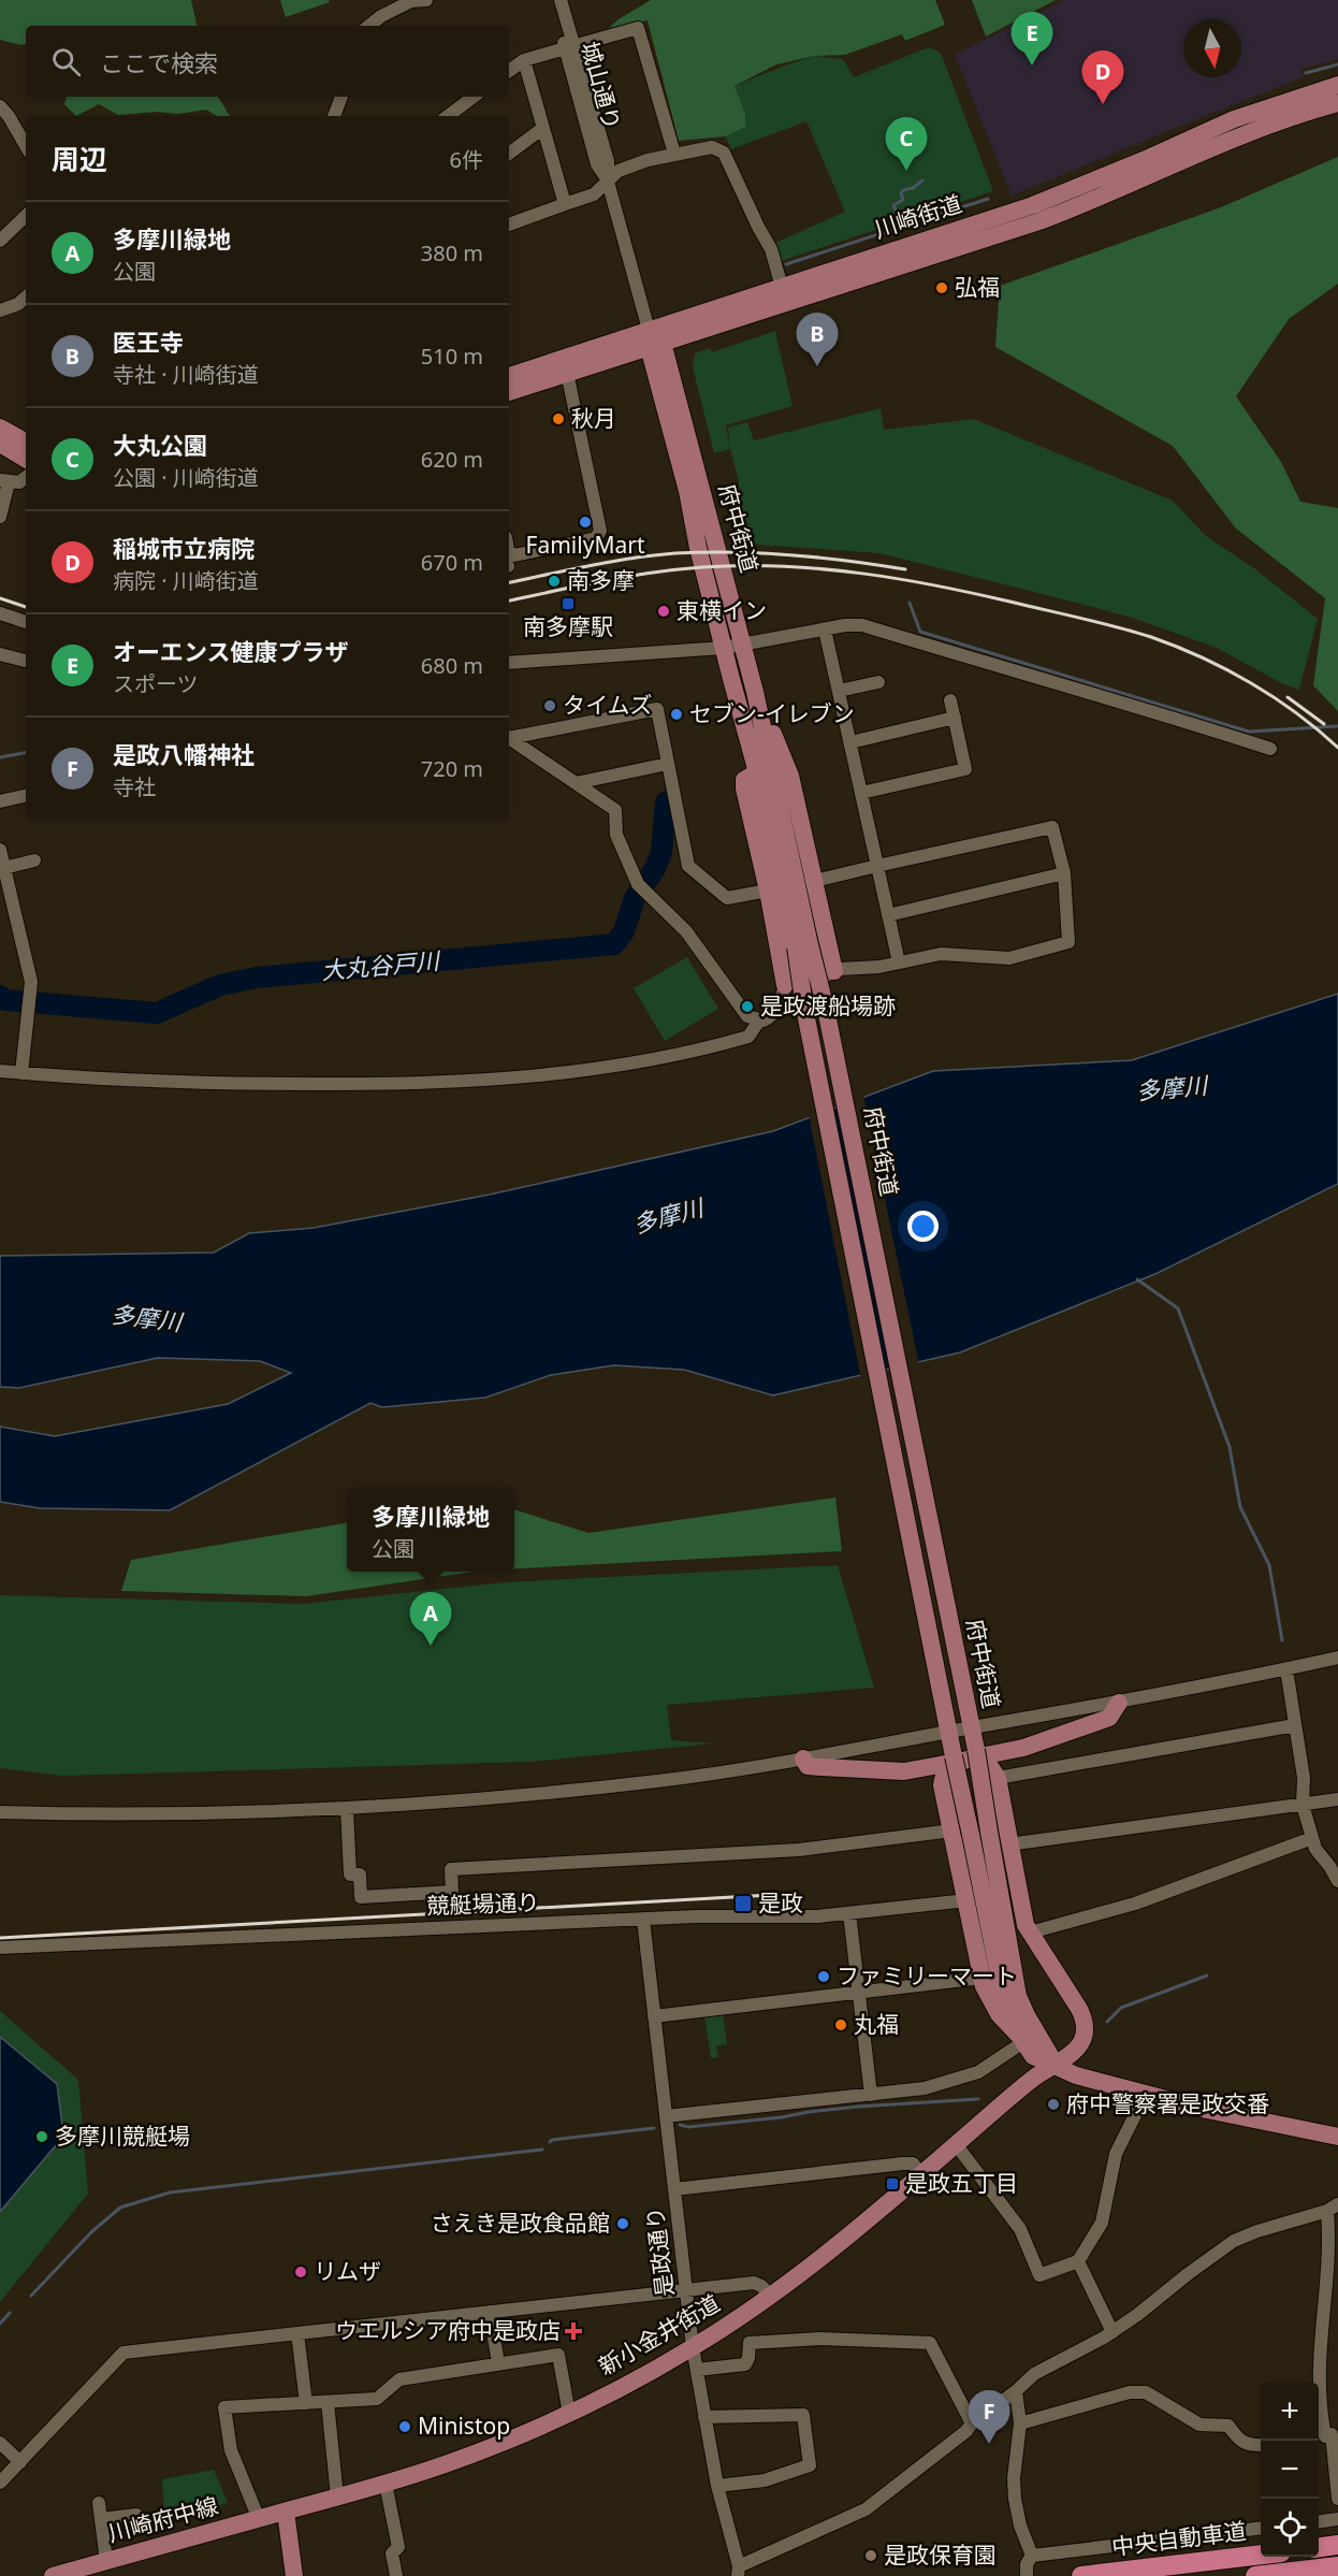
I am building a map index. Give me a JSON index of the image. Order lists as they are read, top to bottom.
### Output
{
  "streets": {
    "highway": ["中央自動車道"],
    "main road": [
      "川崎街道",
      "府中街道",
      "新小金井街道",
      "川崎府中線"
    ],
    "street": ["城山通り", "競艇場通り", "是政通り"]
  },
  "crossings": [
    ["城山通り", "川崎街道"],
    ["城山通り", "府中街道"],
    ["川崎街道", "府中街道"],
    ["府中街道", "新小金井街道"],
    ["競艇場通り", "是政通り"],
    ["是政通り", "新小金井街道"],
    ["新小金井街道", "川崎府中線"]
  ],
  "water": ["大丸谷戸川", "多摩川"],
  "places": {
    "other": [
      "弘福",
      "秋月",
      "FamilyMart",
      "南多摩",
      "東横イン",
      "タイムズ",
      "セブン-イレブン",
      "是政渡船場跡",
      "ファミリーマート",
      "丸福",
      "府中警察署是政交番",
      "多摩川競艇場",
      "さえき是政食品館",
      "リムザ",
      "Ministop",
      "是政保育園"
    ],
    "transit": ["南多摩駅", "是政", "是政五丁目"],
    "health": ["ウエルシア府中是政店"]
  },
  "north": "bottom",
  "page": {
    "pins": [
      "E",
      "D",
      "C",
      "B",
      "A",
      "F"
    ],
    "search": "ここで検索",
    "heading": ["周辺", "6件"],
    "list": [
      {
        "mark": "A",
        "name": "多摩川緑地",
        "note": "公園",
        "value": "380 m"
      },
      {
        "mark": "B",
        "name": "医王寺",
        "note": "寺社 · 川崎街道",
        "value": "510 m"
      },
      {
        "mark": "C",
        "name": "大丸公園",
        "note": "公園 · 川崎街道",
        "value": "620 m"
      },
      {
        "mark": "D",
        "name": "稲城市立病院",
        "note": "病院 · 川崎街道",
        "value": "670 m"
      },
      {
        "mark": "E",
        "name": "オーエンス健康プラザ",
        "note": "スポーツ",
        "value": "680 m"
      },
      {
        "mark": "F",
        "name": "是政八幡神社",
        "note": "寺社",
        "value": "720 m"
      }
    ],
    "popup": ["多摩川緑地", "公園"],
    "map_buttons": ["+", "−"]
  }
}
